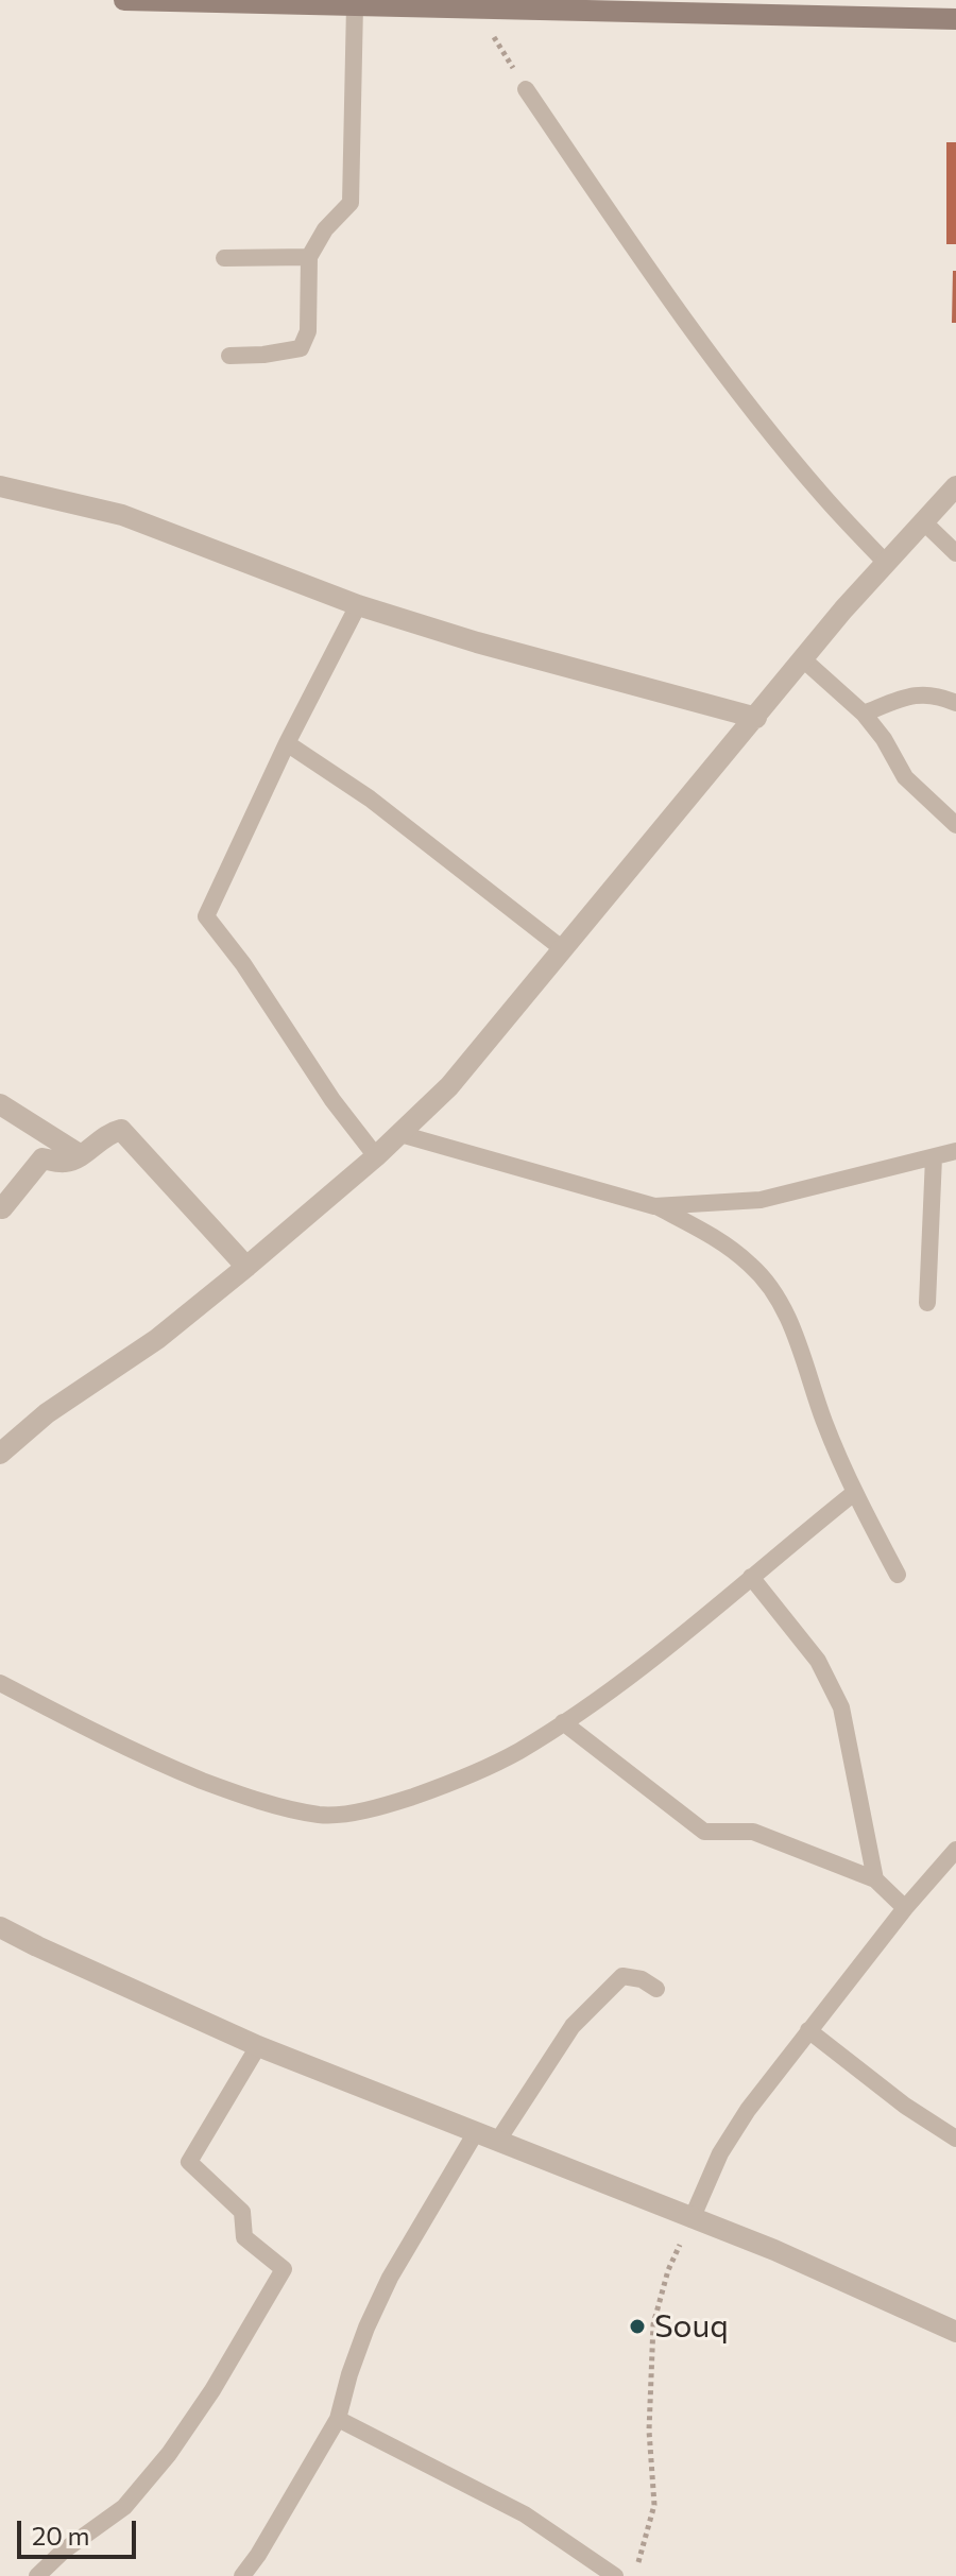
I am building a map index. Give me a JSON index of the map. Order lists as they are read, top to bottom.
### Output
{
  "places": ["Souq"],
  "scale_bar": "20 m"
}
